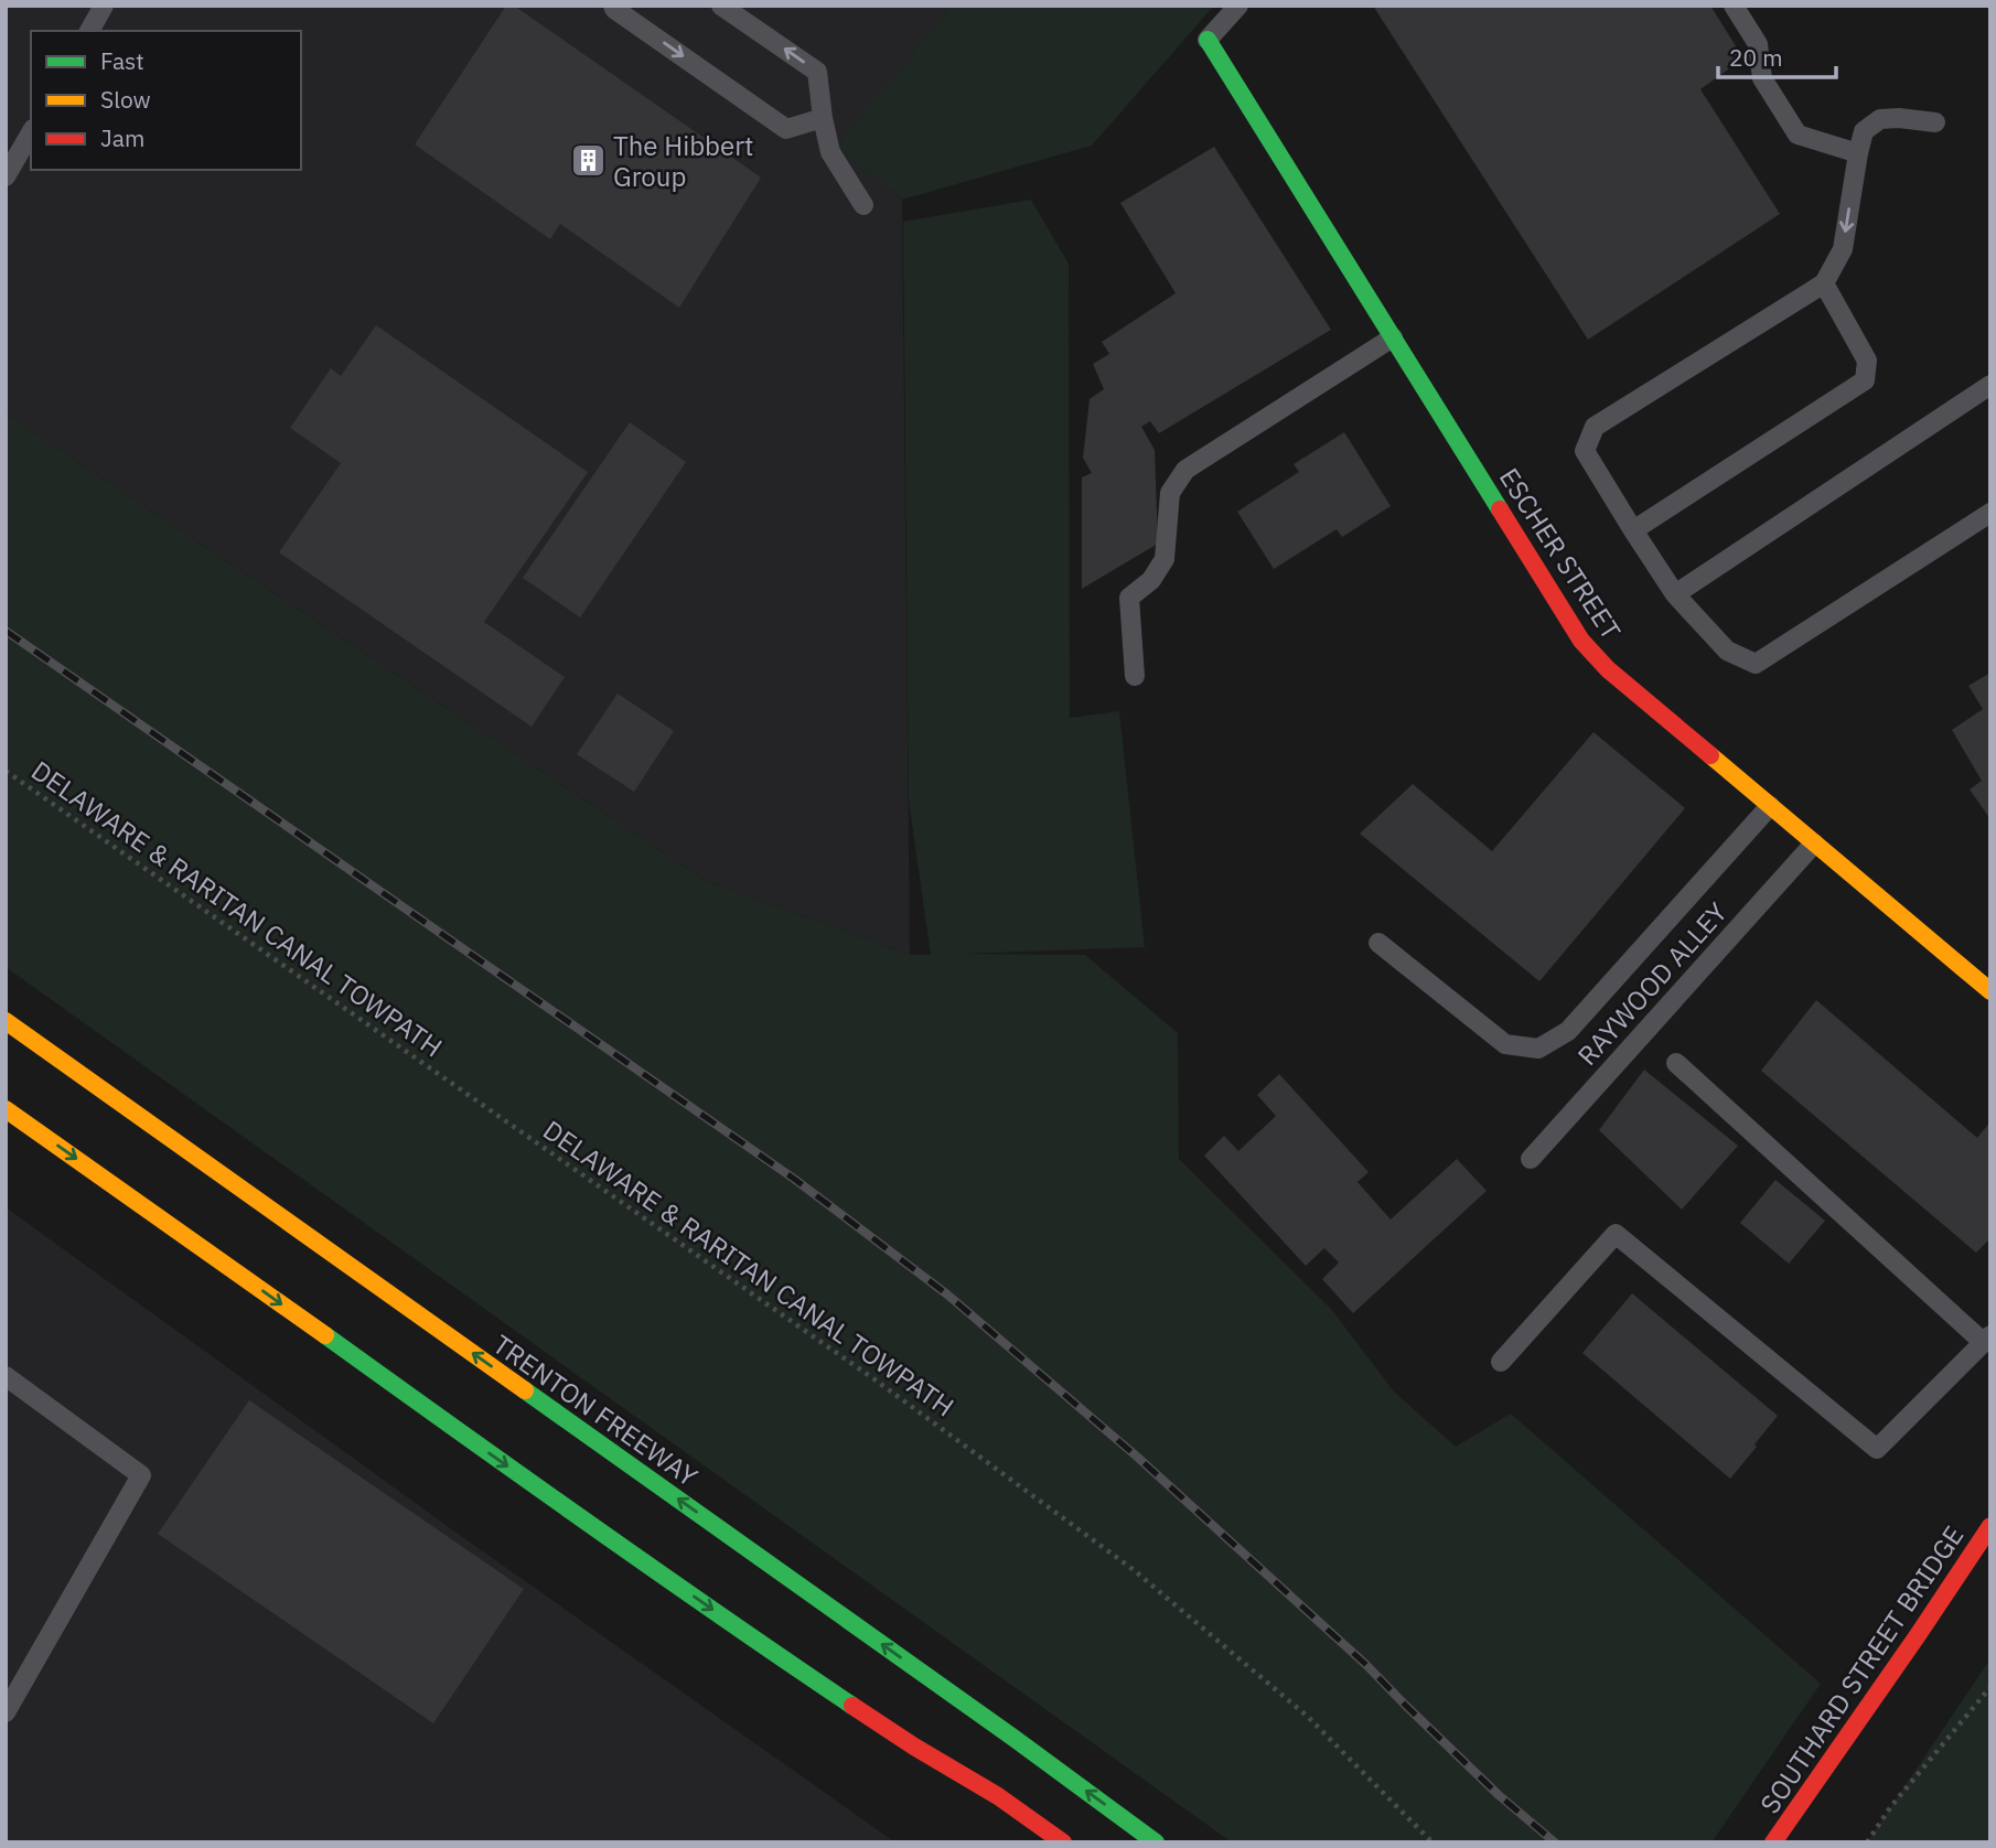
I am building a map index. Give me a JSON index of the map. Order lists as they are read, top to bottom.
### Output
{
  "streets": {
    "main road": ["ESCHER STREET", "TRENTON FREEWAY", "SOUTHARD STREET BRIDGE"],
    "lane": ["RAYWOOD ALLEY"],
    "path": ["DELAWARE & RARITAN CANAL TOWPATH"]
  },
  "crossings": [
    ["ESCHER STREET", "RAYWOOD ALLEY"]
  ],
  "places": {
    "building": ["The Hibbert Group"]
  },
  "legend": ["Fast", "Slow", "Jam"],
  "scale_bar": "20 m"
}
